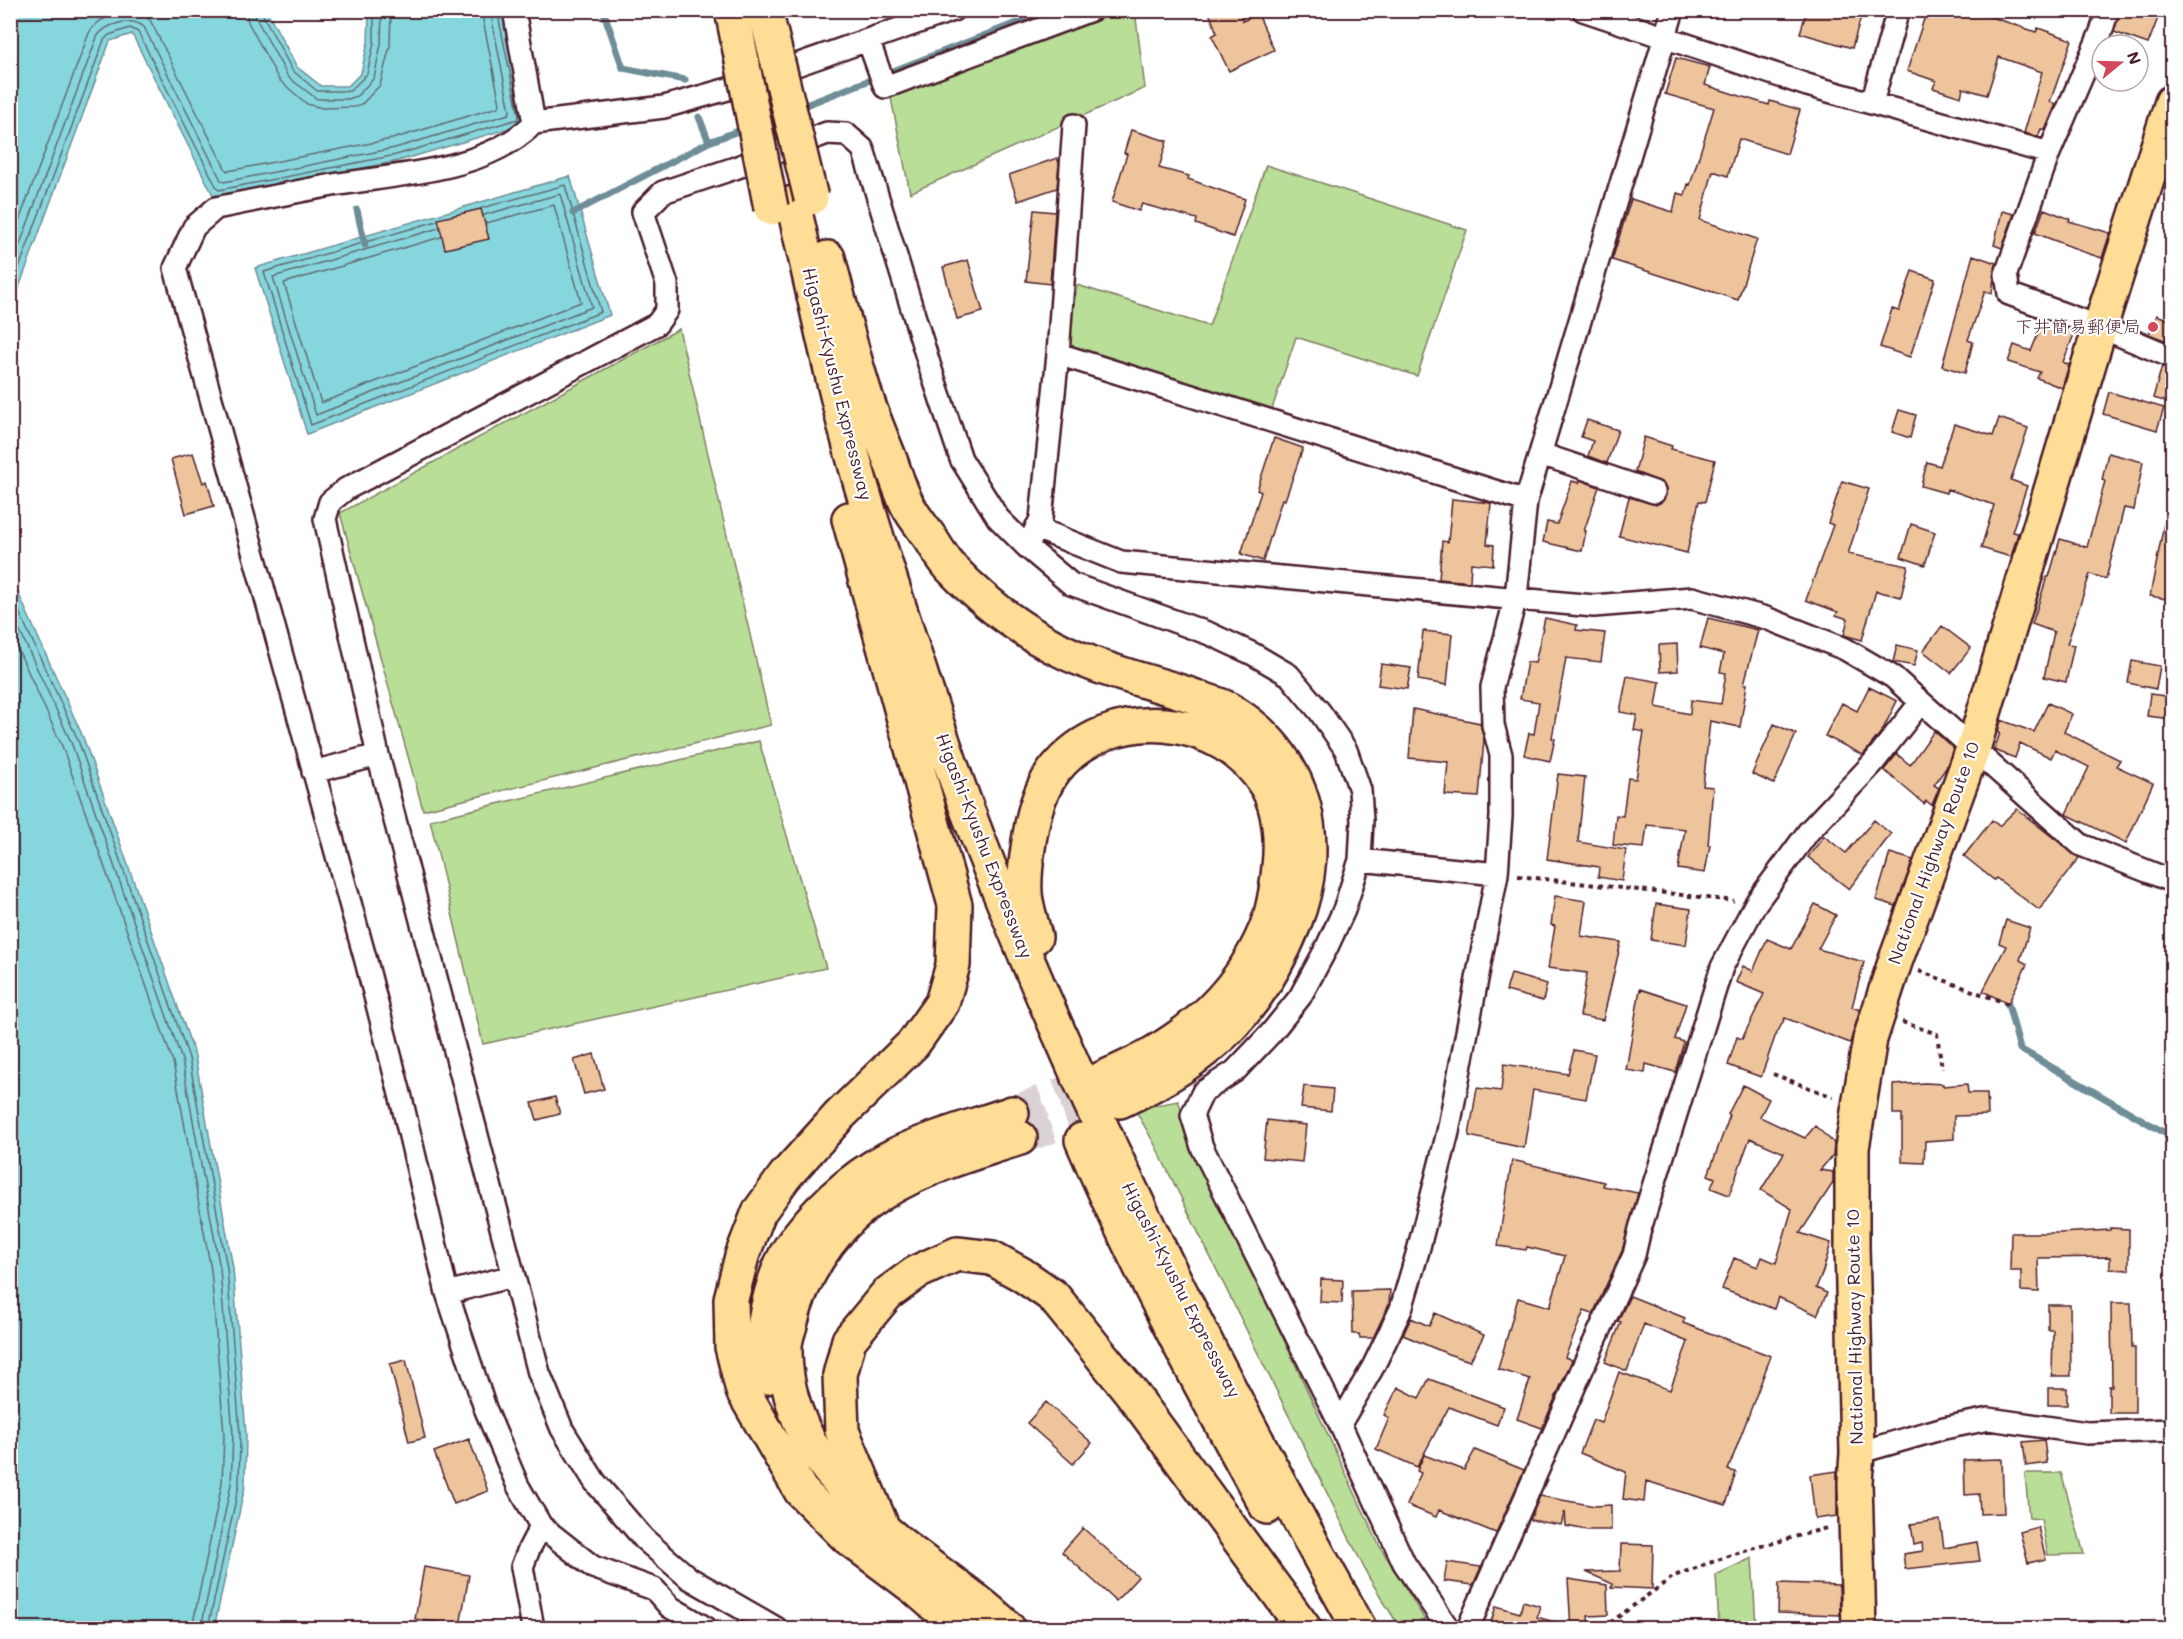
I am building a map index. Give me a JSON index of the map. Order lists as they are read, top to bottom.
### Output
{
  "streets": {
    "highway": ["Higashi-Kyushu Expressway", "National Highway Route 10"]
  },
  "places": ["下井簡易郵便局"],
  "north": "right"
}
